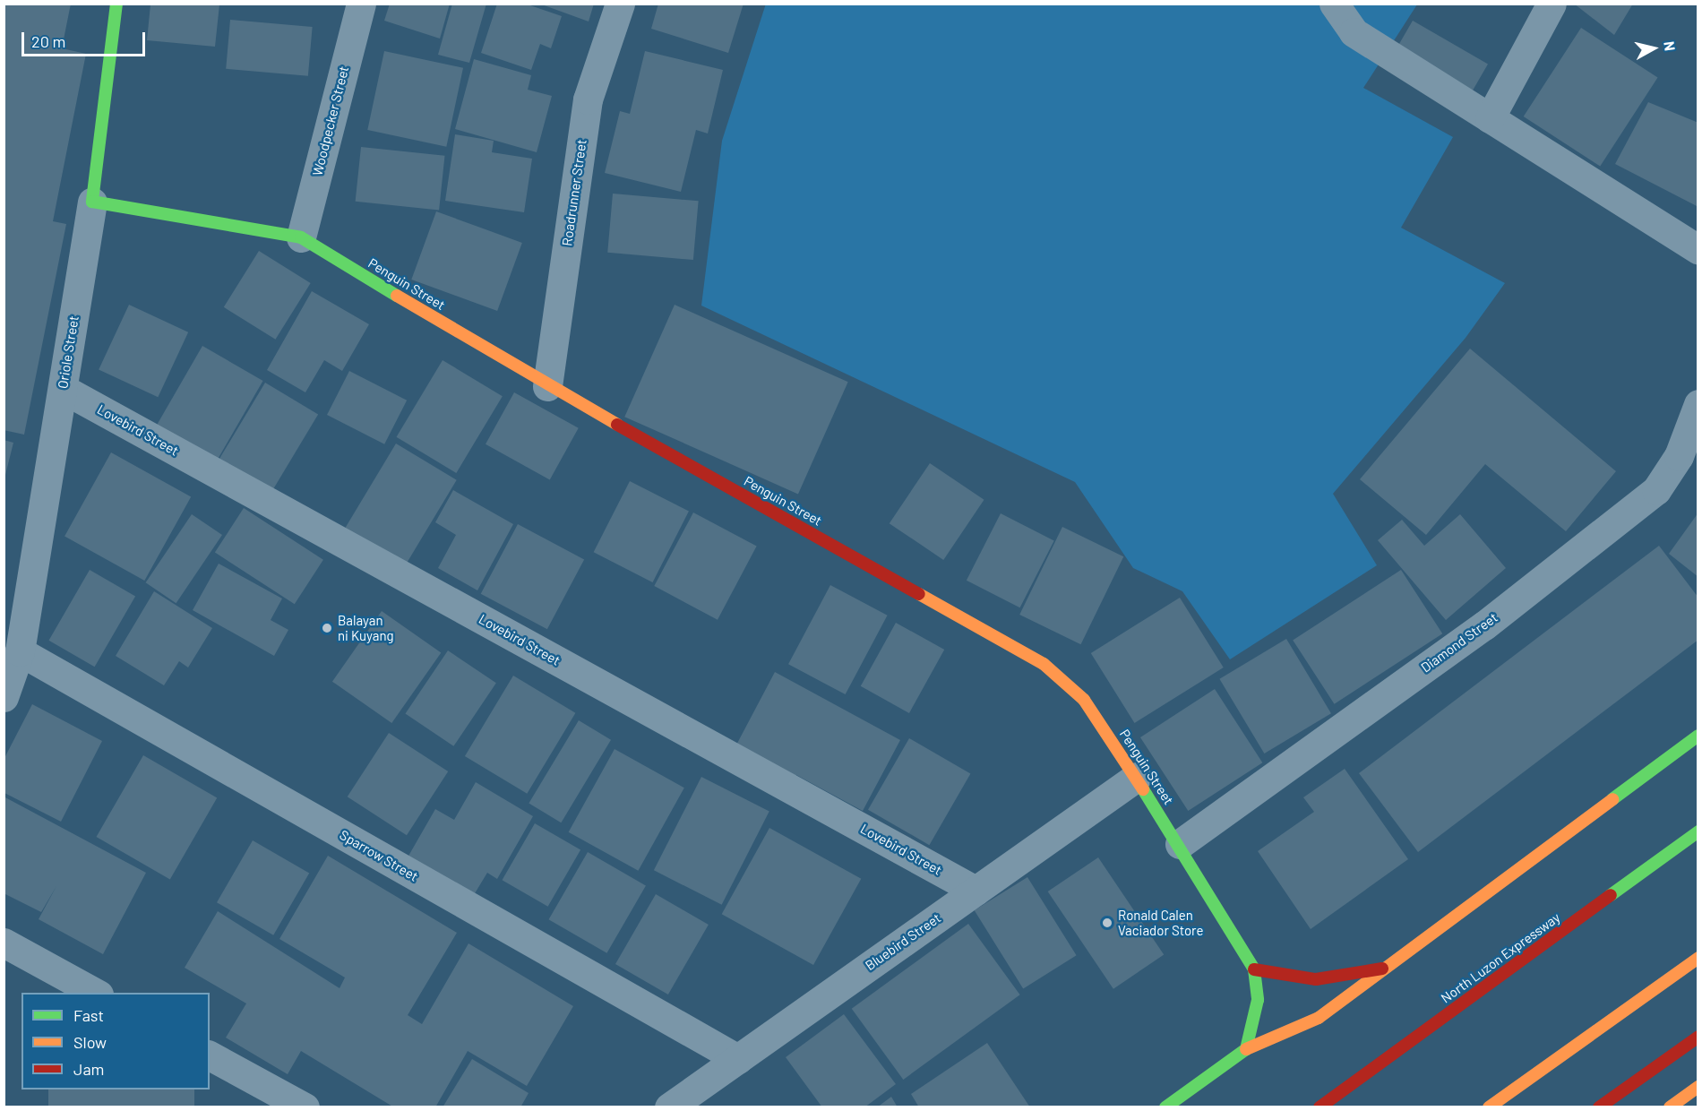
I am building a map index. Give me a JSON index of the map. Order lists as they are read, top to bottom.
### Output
{
  "streets": {
    "main road": ["Penguin Street", "Oriole Street", "North Luzon Expressway"],
    "street": [
      "Woodpecker Street",
      "Roadrunner Street",
      "Lovebird Street",
      "Diamond Street",
      "Sparrow Street",
      "Bluebird Street"
    ]
  },
  "crossings": [
    ["Woodpecker Street", "Penguin Street"],
    ["Roadrunner Street", "Penguin Street"],
    ["Penguin Street", "Oriole Street"],
    ["Penguin Street", "Diamond Street"],
    ["Penguin Street", "Bluebird Street"],
    ["Oriole Street", "Lovebird Street"],
    ["Oriole Street", "Sparrow Street"],
    ["Lovebird Street", "Bluebird Street"],
    ["Sparrow Street", "Bluebird Street"]
  ],
  "places": ["Balayan ni Kuyang", "Ronald Calen Vaciador Store"],
  "legend": ["Fast", "Slow", "Jam"],
  "scale_bar": "20 m",
  "north": "right"
}
